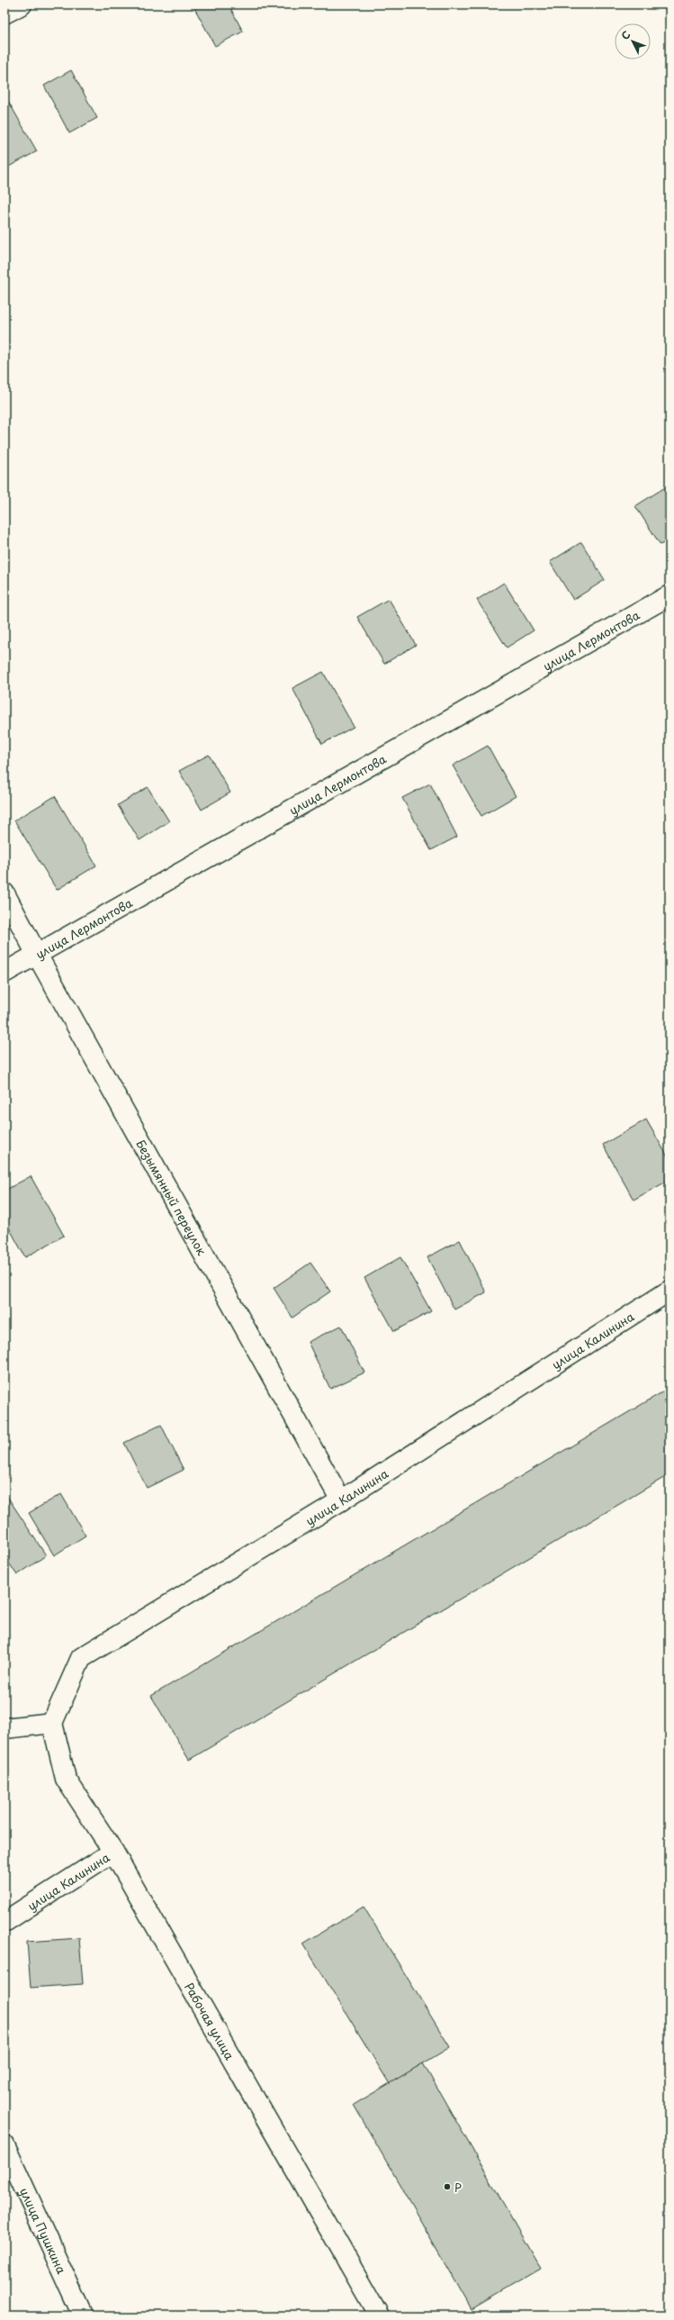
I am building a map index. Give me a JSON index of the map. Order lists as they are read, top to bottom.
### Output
{
  "streets": {
    "street": [
      "улица Лермонтова",
      "Безымянный переулок",
      "улица Калинина",
      "Рабочая улица",
      "улица Пушкина"
    ]
  },
  "crossings": [
    ["улица Лермонтова", "Безымянный переулок"],
    ["Безымянный переулок", "улица Калинина"],
    ["улица Калинина", "Рабочая улица"]
  ],
  "places": ["Р"],
  "north": "top left"
}
